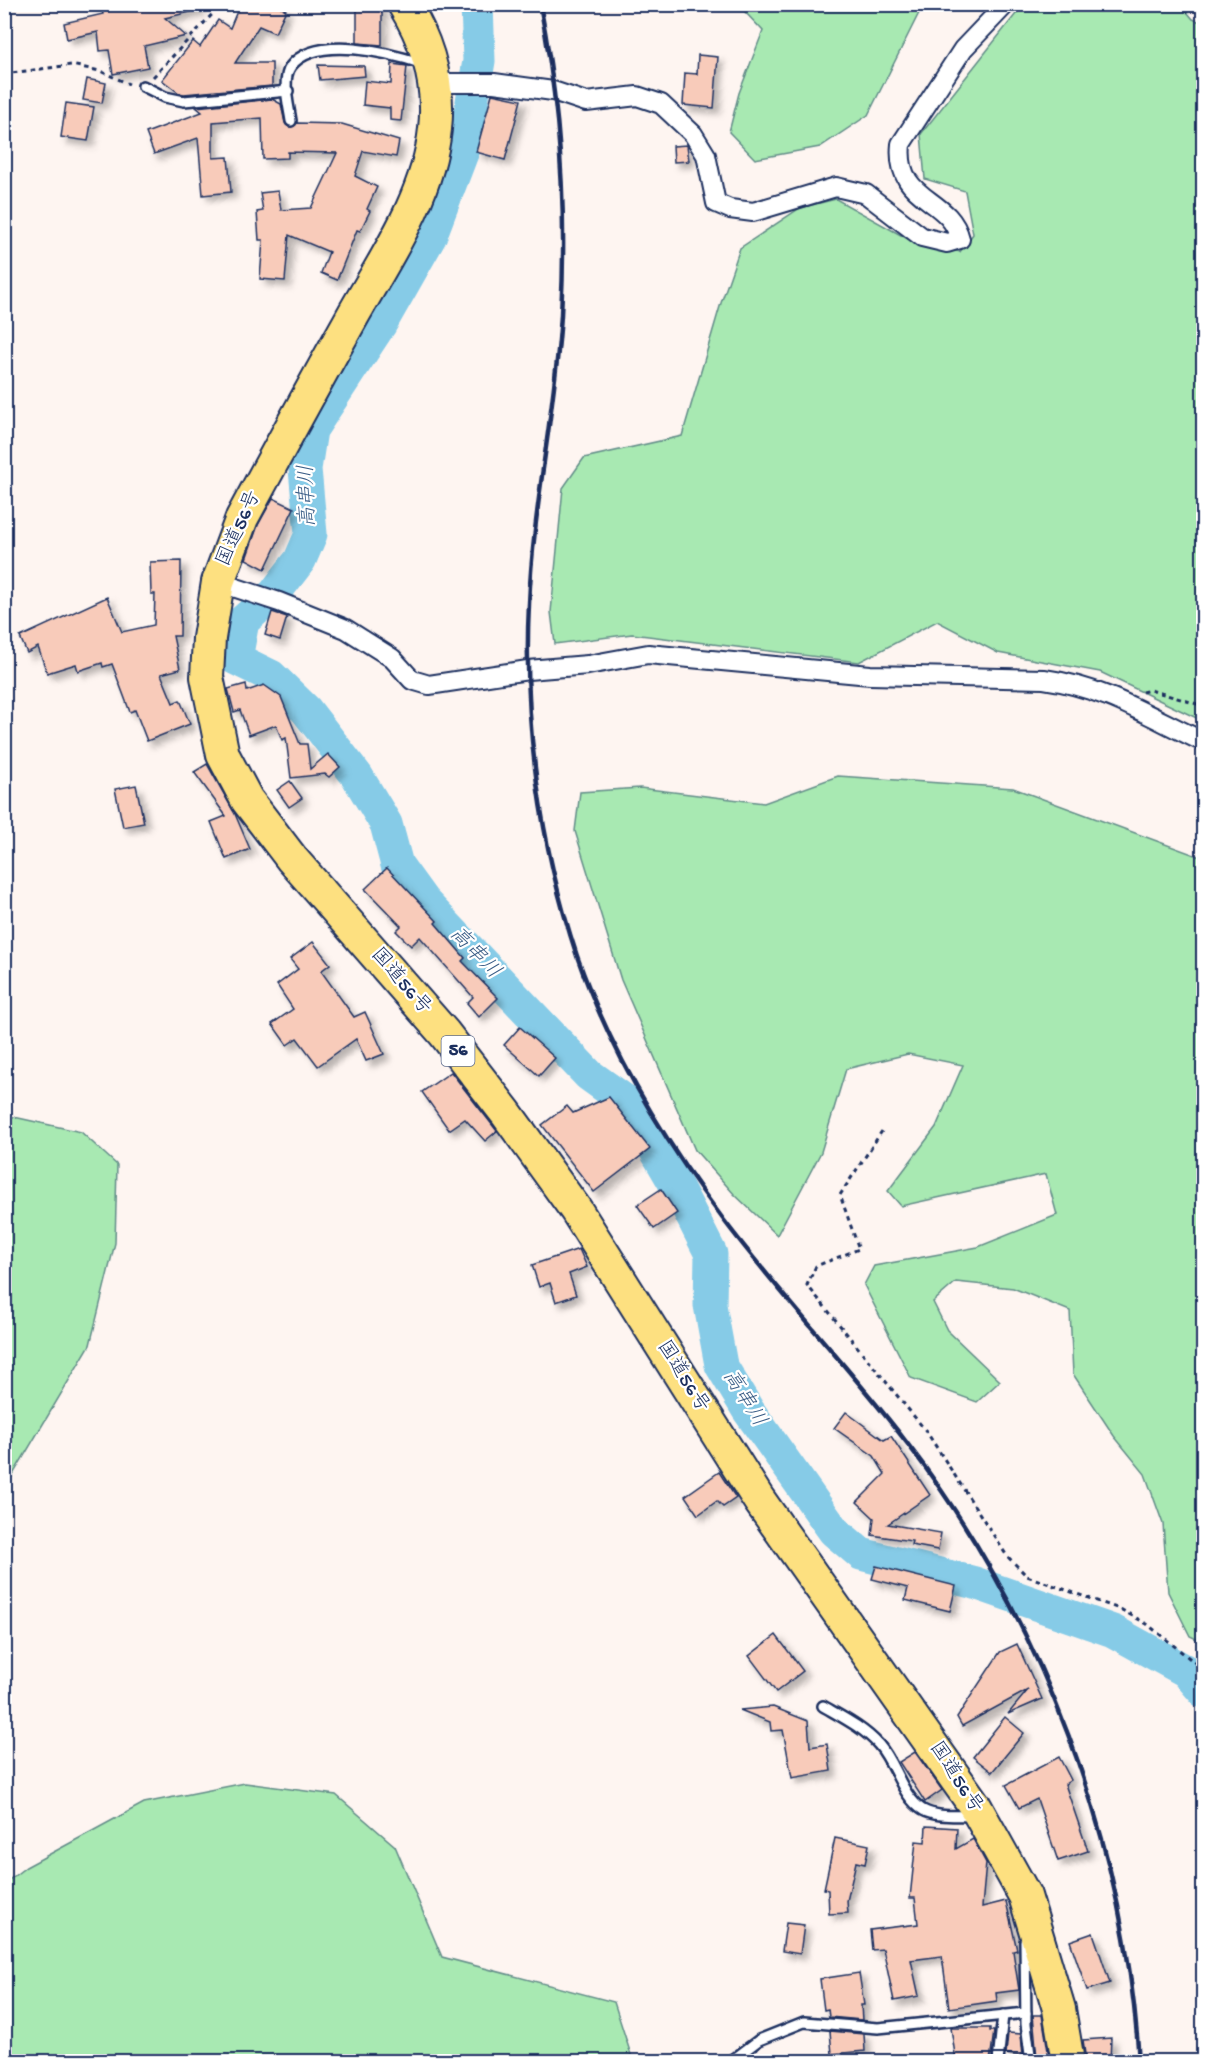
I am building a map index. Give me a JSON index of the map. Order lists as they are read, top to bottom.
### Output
{
  "streets": {
    "highway": ["国道56号", "56"]
  },
  "water": ["高串川"]
}
